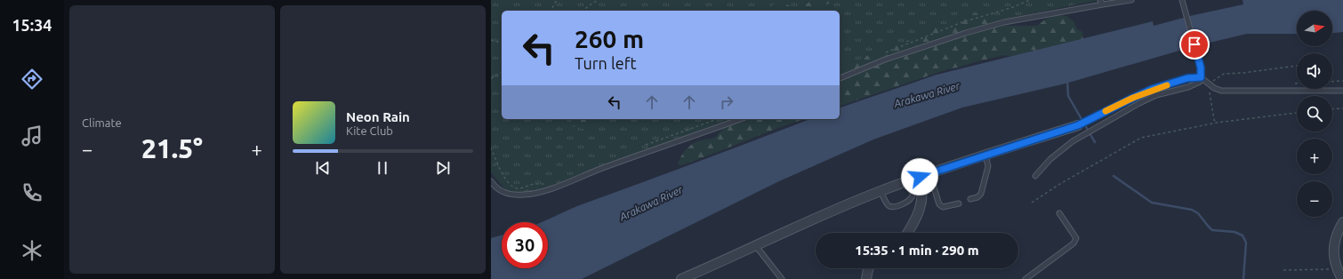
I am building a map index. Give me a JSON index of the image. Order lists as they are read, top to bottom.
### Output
{
  "water": ["Arakawa River"],
  "north": "right",
  "page": {
    "tabs": "15:34",
    "tile": "Climate",
    "map_buttons": ["+", "−"],
    "turn": ["260 m", "Turn left"],
    "song": ["Neon Rain", "Kite Club"],
    "heat": ["−", "21.5°", "+"],
    "limit": "30",
    "trip": "15:35 · 1 min · 290 m"
  }
}
